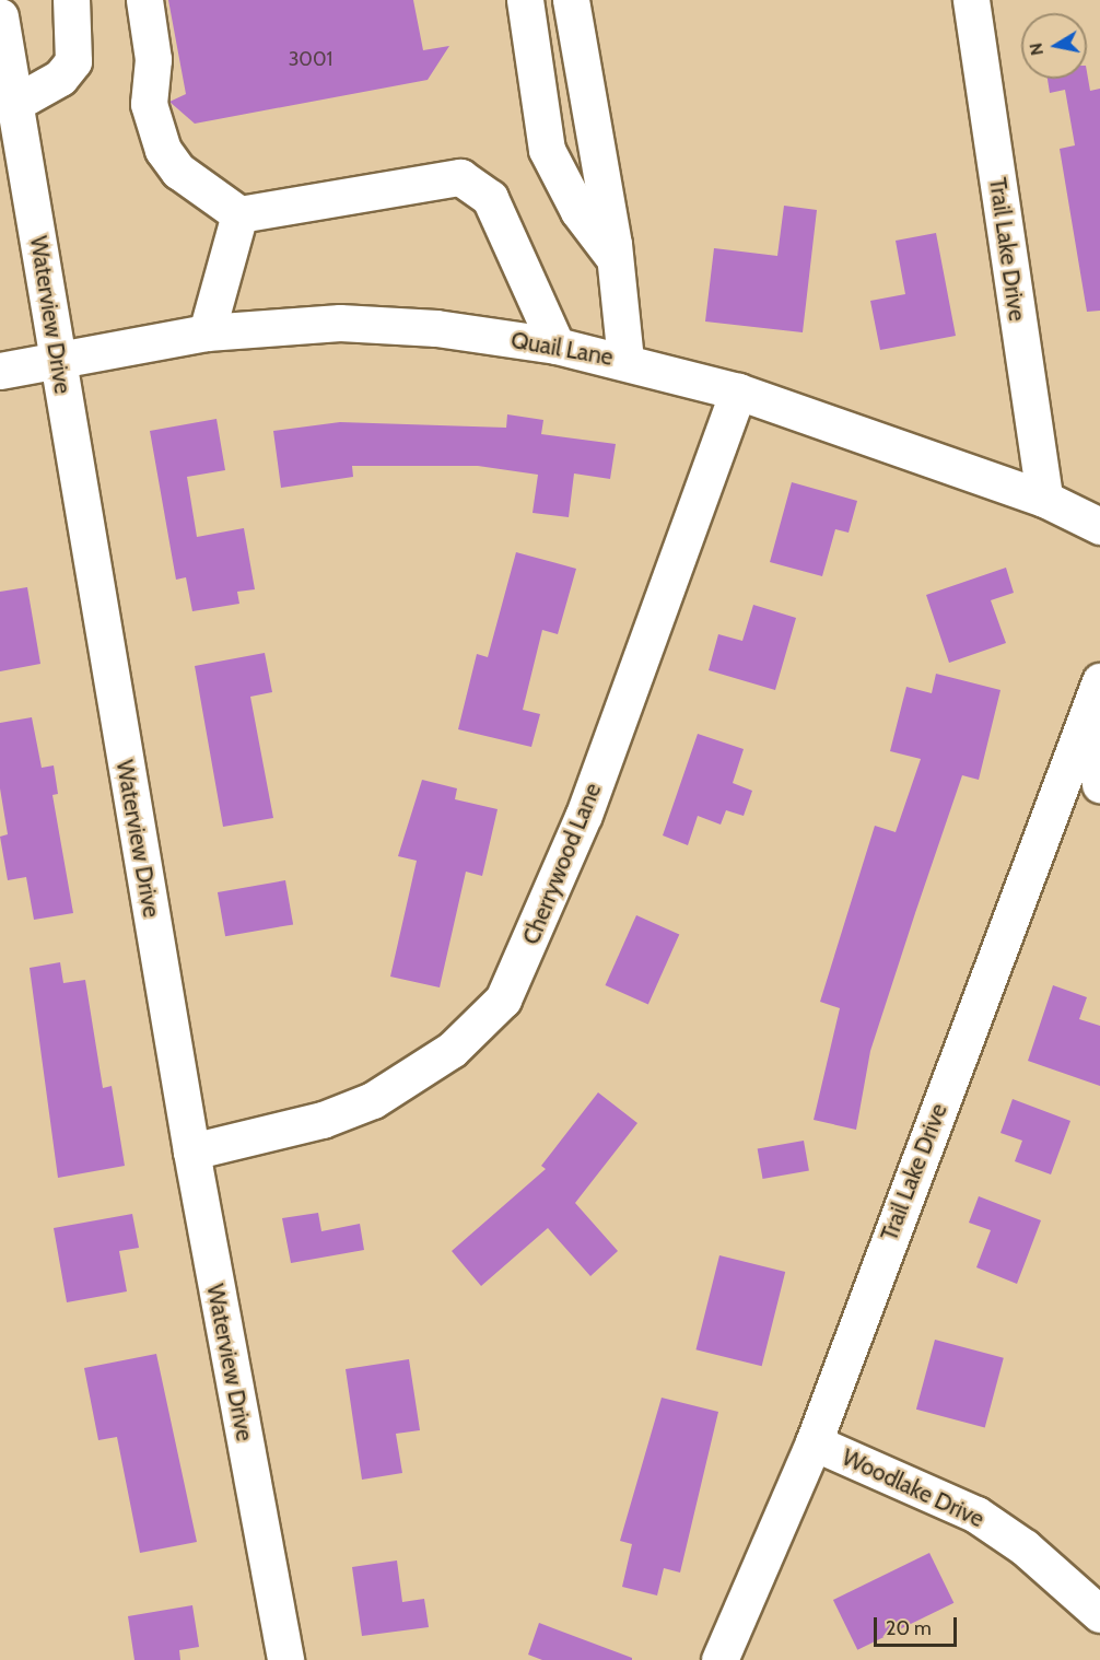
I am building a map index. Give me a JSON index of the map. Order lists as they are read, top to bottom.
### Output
{
  "streets": {
    "street": [
      "Trail Lake Drive",
      "Waterview Drive",
      "Quail Lane",
      "Cherrywood Lane",
      "Woodlake Drive"
    ]
  },
  "crossings": [
    ["Trail Lake Drive", "Quail Lane"],
    ["Trail Lake Drive", "Woodlake Drive"],
    ["Waterview Drive", "Quail Lane"],
    ["Waterview Drive", "Cherrywood Lane"],
    ["Quail Lane", "Cherrywood Lane"]
  ],
  "house_numbers": ["3001"],
  "scale_bar": "20 m",
  "north": "left"
}
